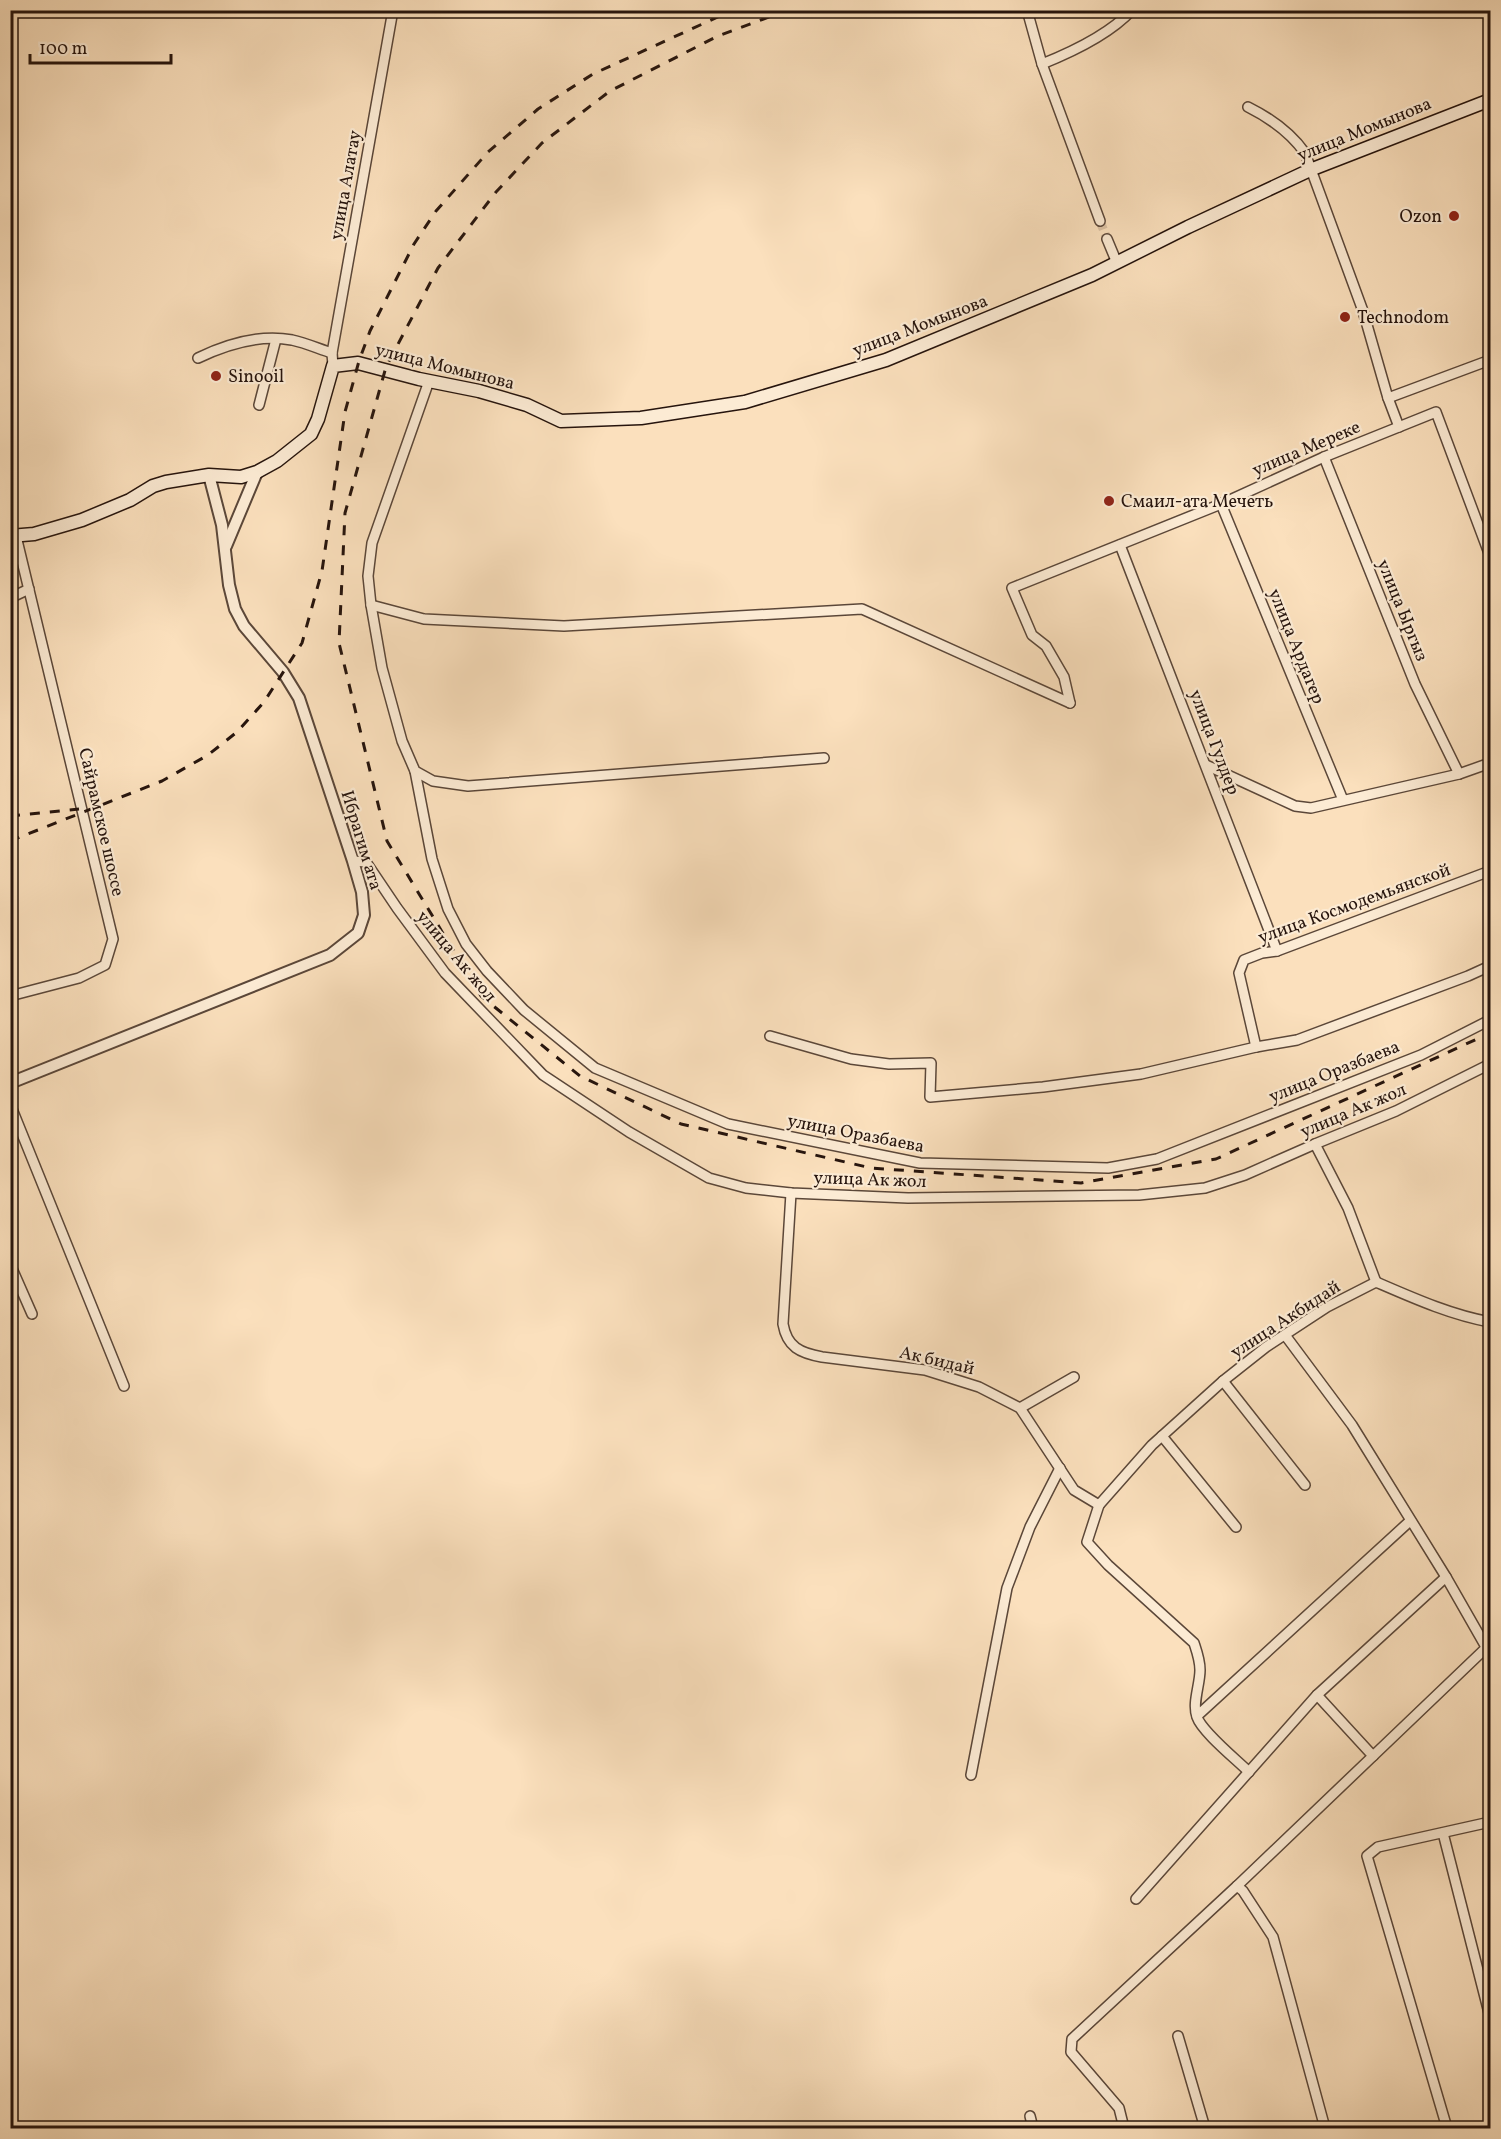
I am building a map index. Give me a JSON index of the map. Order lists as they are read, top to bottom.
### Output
{
  "streets": {
    "main road": ["улица Момынова"],
    "street": [
      "улица Алатау",
      "улица Мереке",
      "улица Ыргыз",
      "улица Ардагер",
      "улица Гулдер",
      "Сайрамское шоссе",
      "Ибрагим ата",
      "улица Космодемьянской",
      "улица Ак жол",
      "улица Оразбаева",
      "улица Акбидай",
      "Ак бидай"
    ]
  },
  "crossings": [
    ["улица Момынова", "улица Алатау"],
    ["улица Момынова", "улица Оразбаева"],
    ["улица Мереке", "улица Ыргыз"],
    ["улица Мереке", "улица Ардагер"],
    ["улица Мереке", "улица Гулдер"],
    ["улица Мереке", "улица Оразбаева"],
    ["улица Гулдер", "улица Космодемьянской"],
    ["Ибрагим ата", "улица Ак жол"],
    ["улица Ак жол", "Ак бидай"],
    ["улица Акбидай", "Ак бидай"]
  ],
  "places": [
    "Ozon",
    "Technodom",
    "Sinooil",
    "Смаил-ата Мечеть"
  ],
  "scale_bar": "100 m"
}
